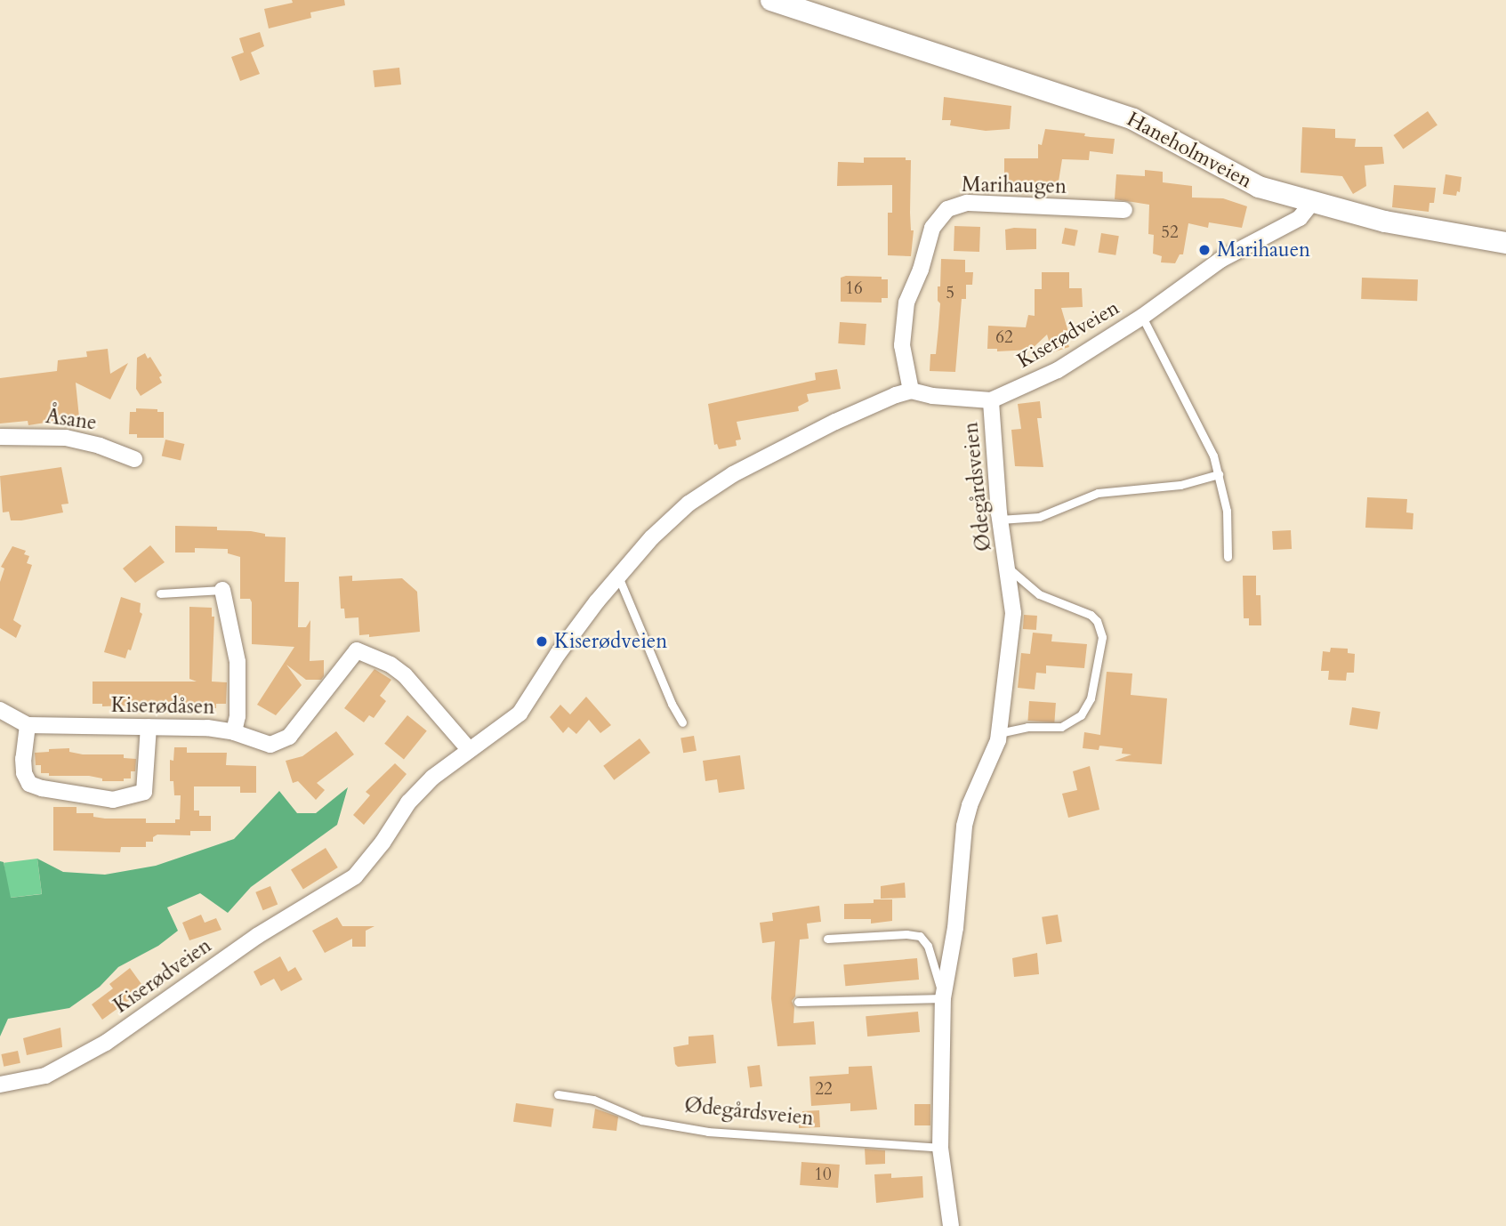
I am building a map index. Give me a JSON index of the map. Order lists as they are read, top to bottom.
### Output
{
  "streets": {
    "main road": ["Haneholmveien"],
    "street": [
      "Marihaugen",
      "Kiserødveien",
      "Åsane",
      "Ødegårdsveien",
      "Kiserødåsen"
    ]
  },
  "crossings": [
    ["Haneholmveien", "Kiserødveien"],
    ["Marihaugen", "Kiserødveien"],
    ["Kiserødveien", "Ødegårdsveien"],
    ["Kiserødveien", "Kiserødåsen"]
  ],
  "places": ["Marihauen", "Kiserødveien"],
  "house_numbers": [
    "52",
    "16",
    "5",
    "62",
    "22",
    "10"
  ]
}
